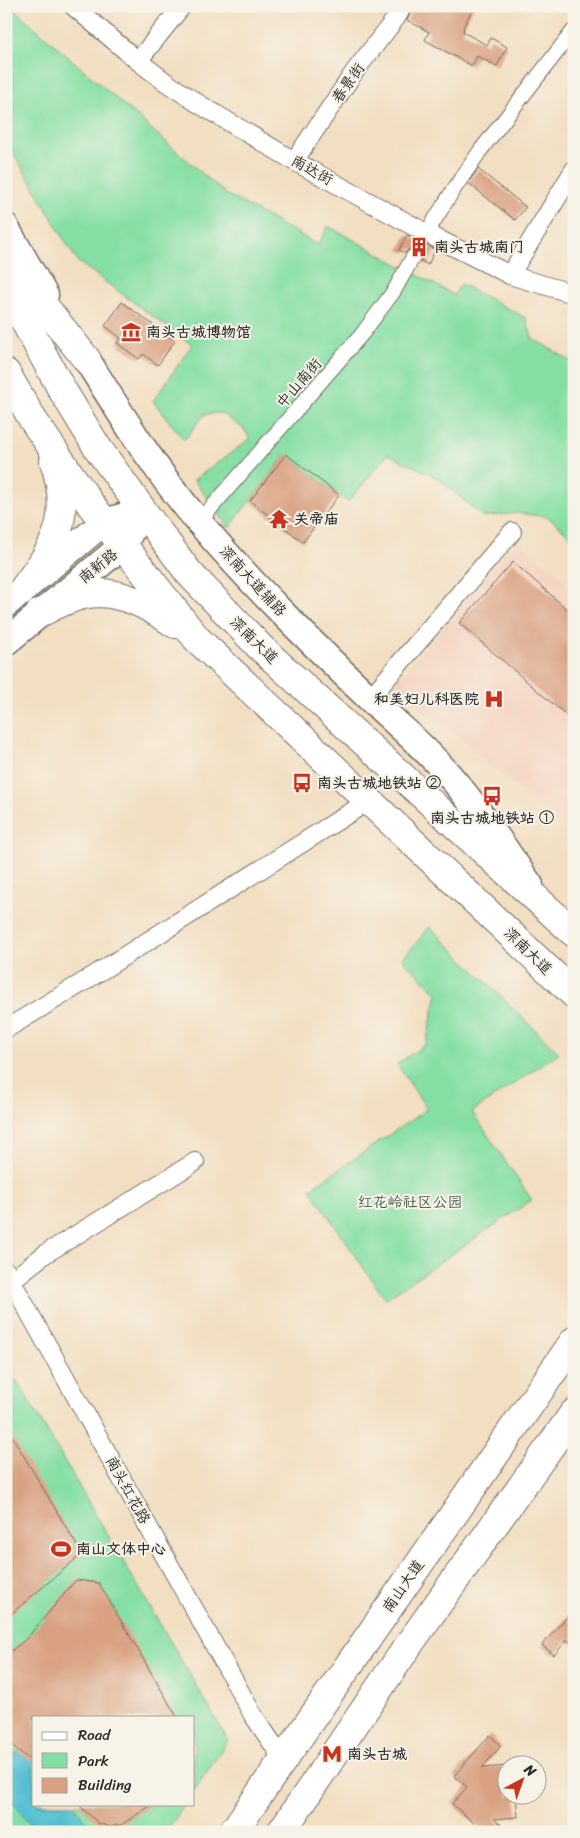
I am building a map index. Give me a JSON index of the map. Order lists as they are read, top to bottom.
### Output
{
  "streets": {
    "main road": [
      "南新路",
      "深南大道辅路",
      "深南大道",
      "南山大道"
    ],
    "street": [
      "春景街",
      "南达街",
      "中山南街",
      "南头红花路"
    ]
  },
  "crossings": [
    ["春景街", "南达街"],
    ["中山南街", "深南大道辅路"],
    ["南新路", "深南大道"],
    ["深南大道辅路", "深南大道"],
    ["南头红花路", "南山大道"]
  ],
  "parks": ["红花岭社区公园"],
  "places": {
    "building": ["南头古城南门"],
    "museum": ["南头古城博物馆"],
    "temple": ["关帝庙"],
    "hospital": ["和美妇儿科医院"],
    "bus stop": ["南头古城地铁站 ②", "南头古城地铁站 ①"],
    "sports": ["南山文体中心"],
    "metro station": ["南头古城"]
  },
  "legend": ["Road", "Park", "Building"],
  "north": "top right"
}
